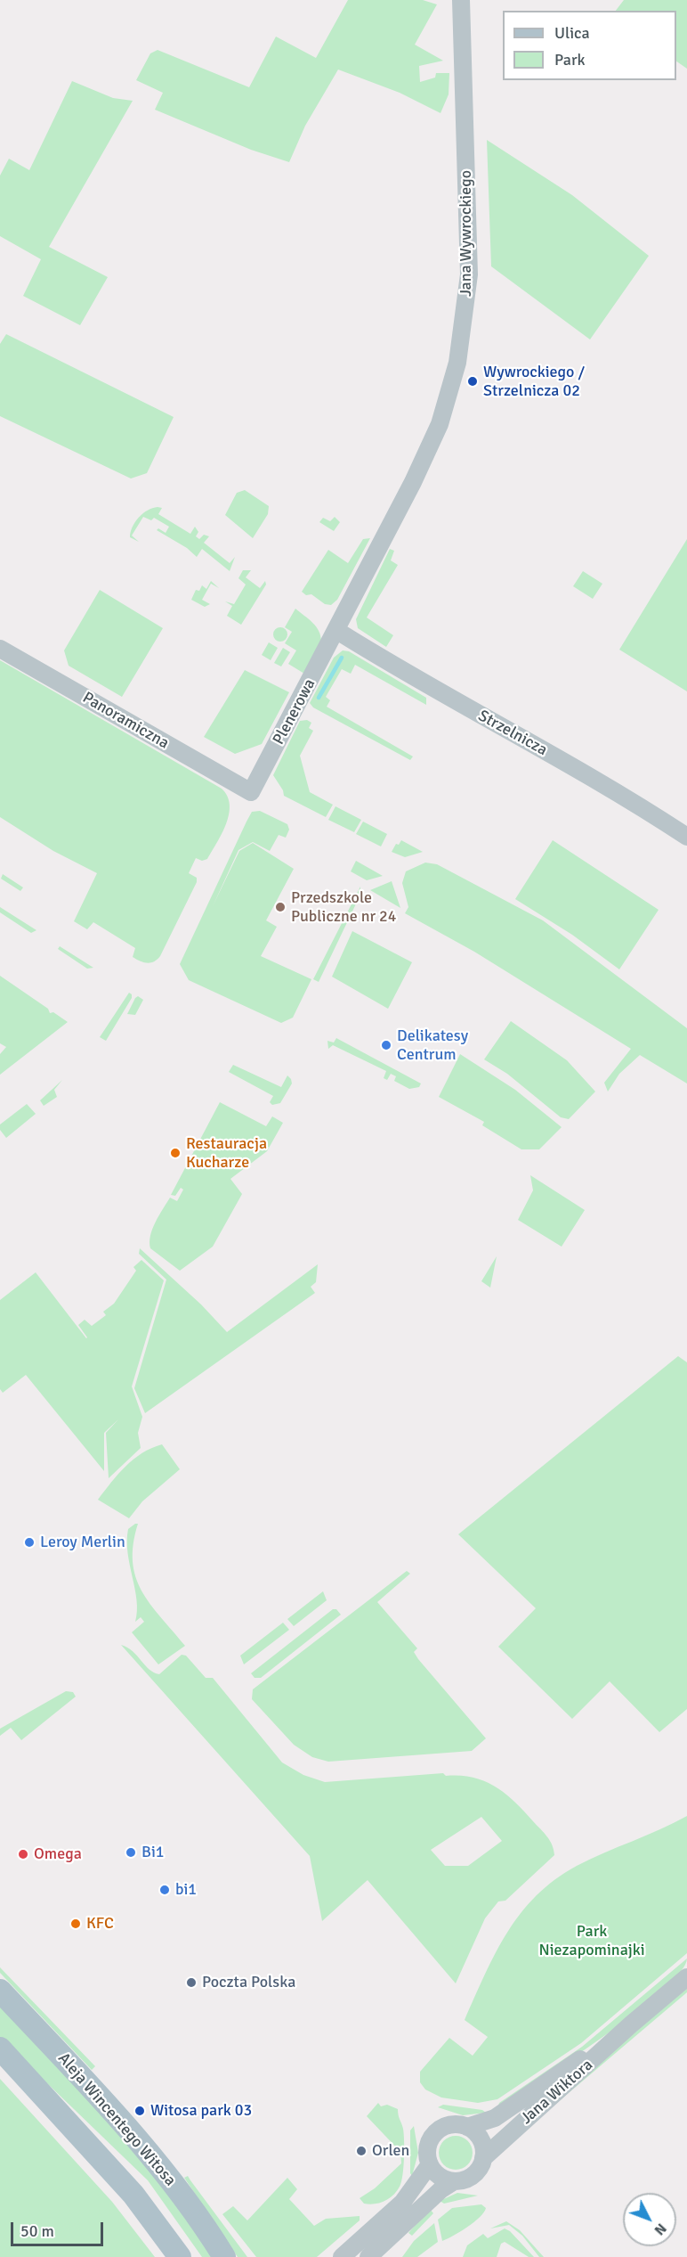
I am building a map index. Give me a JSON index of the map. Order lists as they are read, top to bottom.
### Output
{
  "streets": {
    "main road": ["Aleja Wincentego Witosa"],
    "street": [
      "Jana Wywrockiego",
      "Plenerowa",
      "Panoramiczna",
      "Strzelnicza",
      "Jana Wiktora"
    ]
  },
  "crossings": [
    ["Jana Wywrockiego", "Plenerowa"],
    ["Jana Wywrockiego", "Strzelnicza"],
    ["Plenerowa", "Panoramiczna"],
    ["Plenerowa", "Strzelnicza"]
  ],
  "parks": ["Park Niezapominajki"],
  "places": [
    "Wywrockiego / Strzelnicza 02",
    "Przedszkole Publiczne nr 24",
    "Delikatesy Centrum",
    "Restauracja Kucharze",
    "Leroy Merlin",
    "Bi1",
    "Omega",
    "bi1",
    "KFC",
    "Poczta Polska",
    "Witosa park 03",
    "Orlen"
  ],
  "legend": ["Ulica", "Park"],
  "scale_bar": "50 m",
  "north": "bottom right"
}
